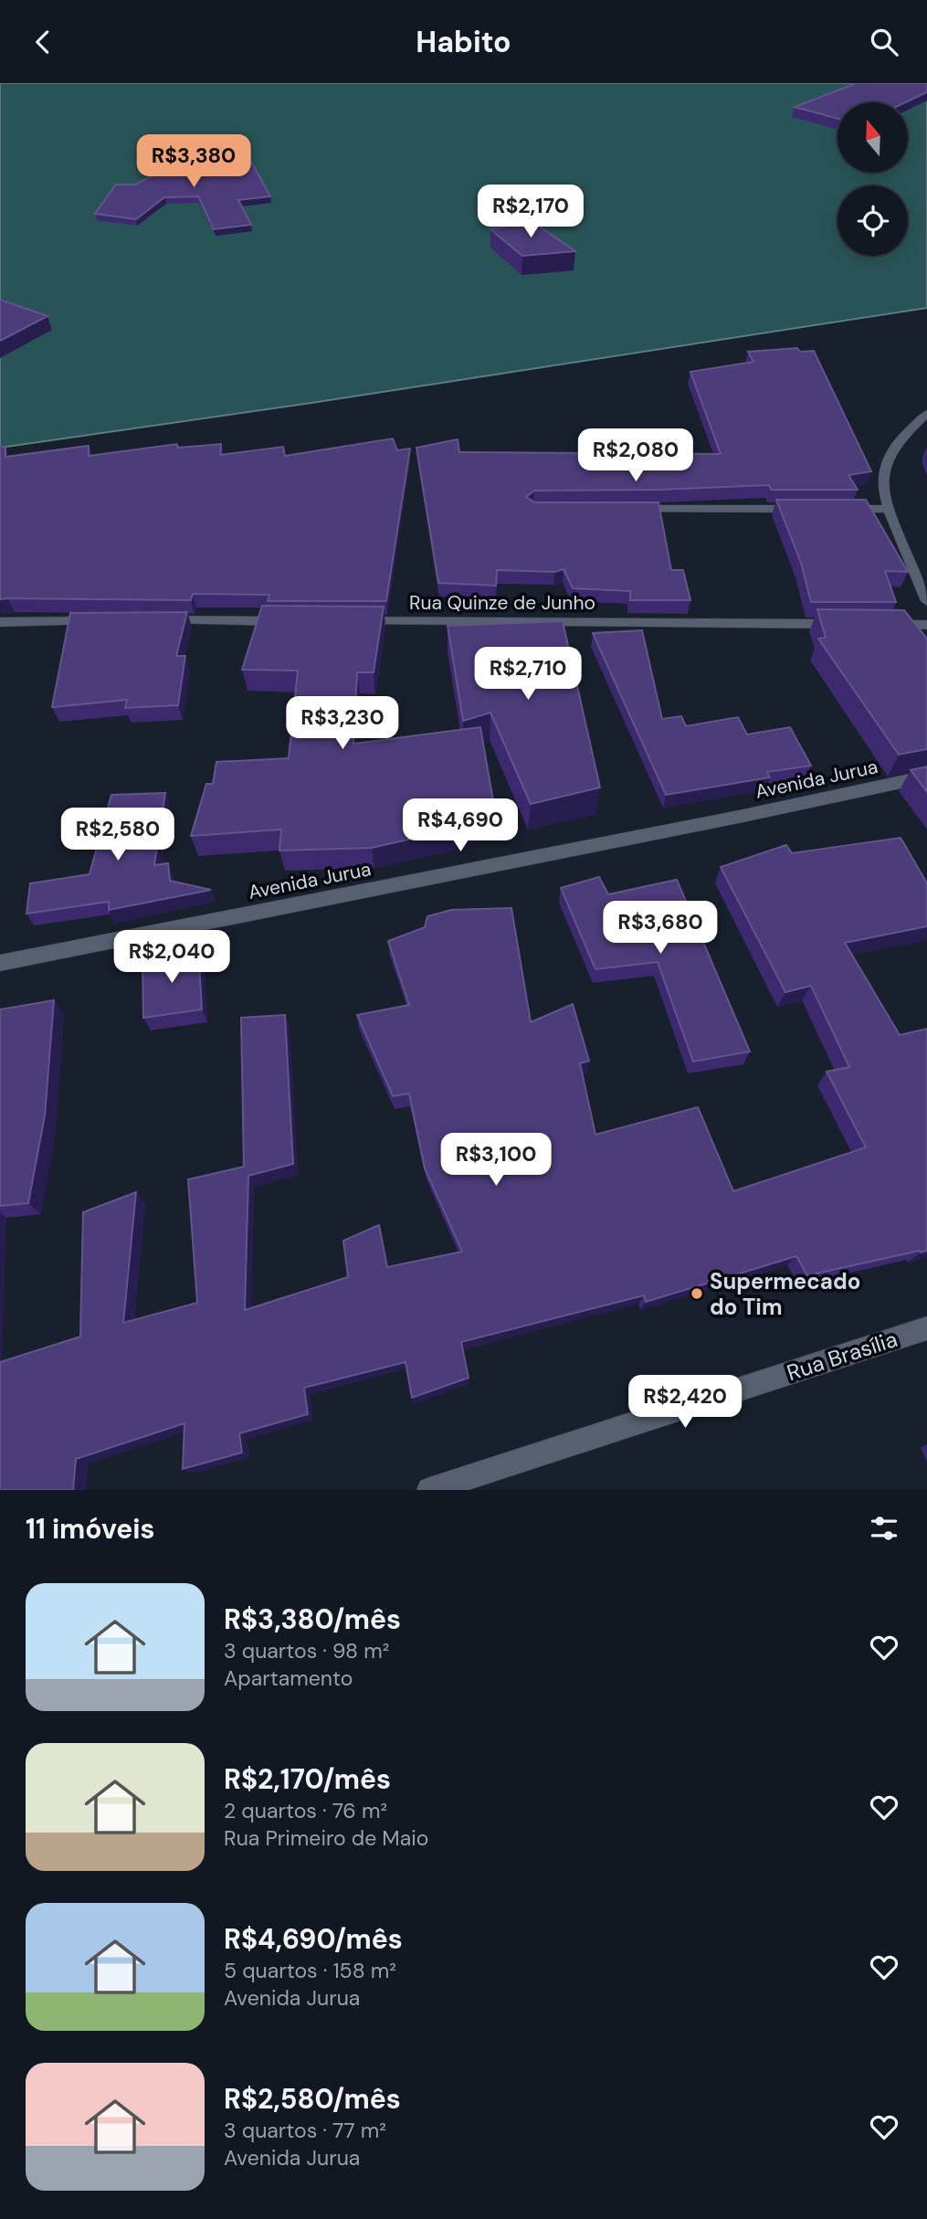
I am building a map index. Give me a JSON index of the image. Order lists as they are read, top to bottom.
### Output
{
  "streets": {
    "street": ["Rua Quinze de Junho", "Avenida Jurua", "Rua Brasília"]
  },
  "places": ["Supermecado do Tim"],
  "north": "top",
  "page": {
    "header": "Habito",
    "price": [
      "R$3,380",
      "R$2,170",
      "R$2,080",
      "R$2,710",
      "R$3,230",
      "R$4,690",
      "R$2,580",
      "R$3,680",
      "R$2,040",
      "R$3,100",
      "R$2,420"
    ],
    "heading": "11 imóveis",
    "list": [
      {
        "name": "R$3,380/mês",
        "note": "3 quartos · 98 m² · Apartamento"
      },
      {
        "name": "R$2,170/mês",
        "note": "2 quartos · 76 m² · Rua Primeiro de Maio"
      },
      {
        "name": "R$4,690/mês",
        "note": "5 quartos · 158 m² · Avenida Jurua"
      },
      {
        "name": "R$2,580/mês",
        "note": "3 quartos · 77 m² · Avenida Jurua"
      }
    ]
  }
}
